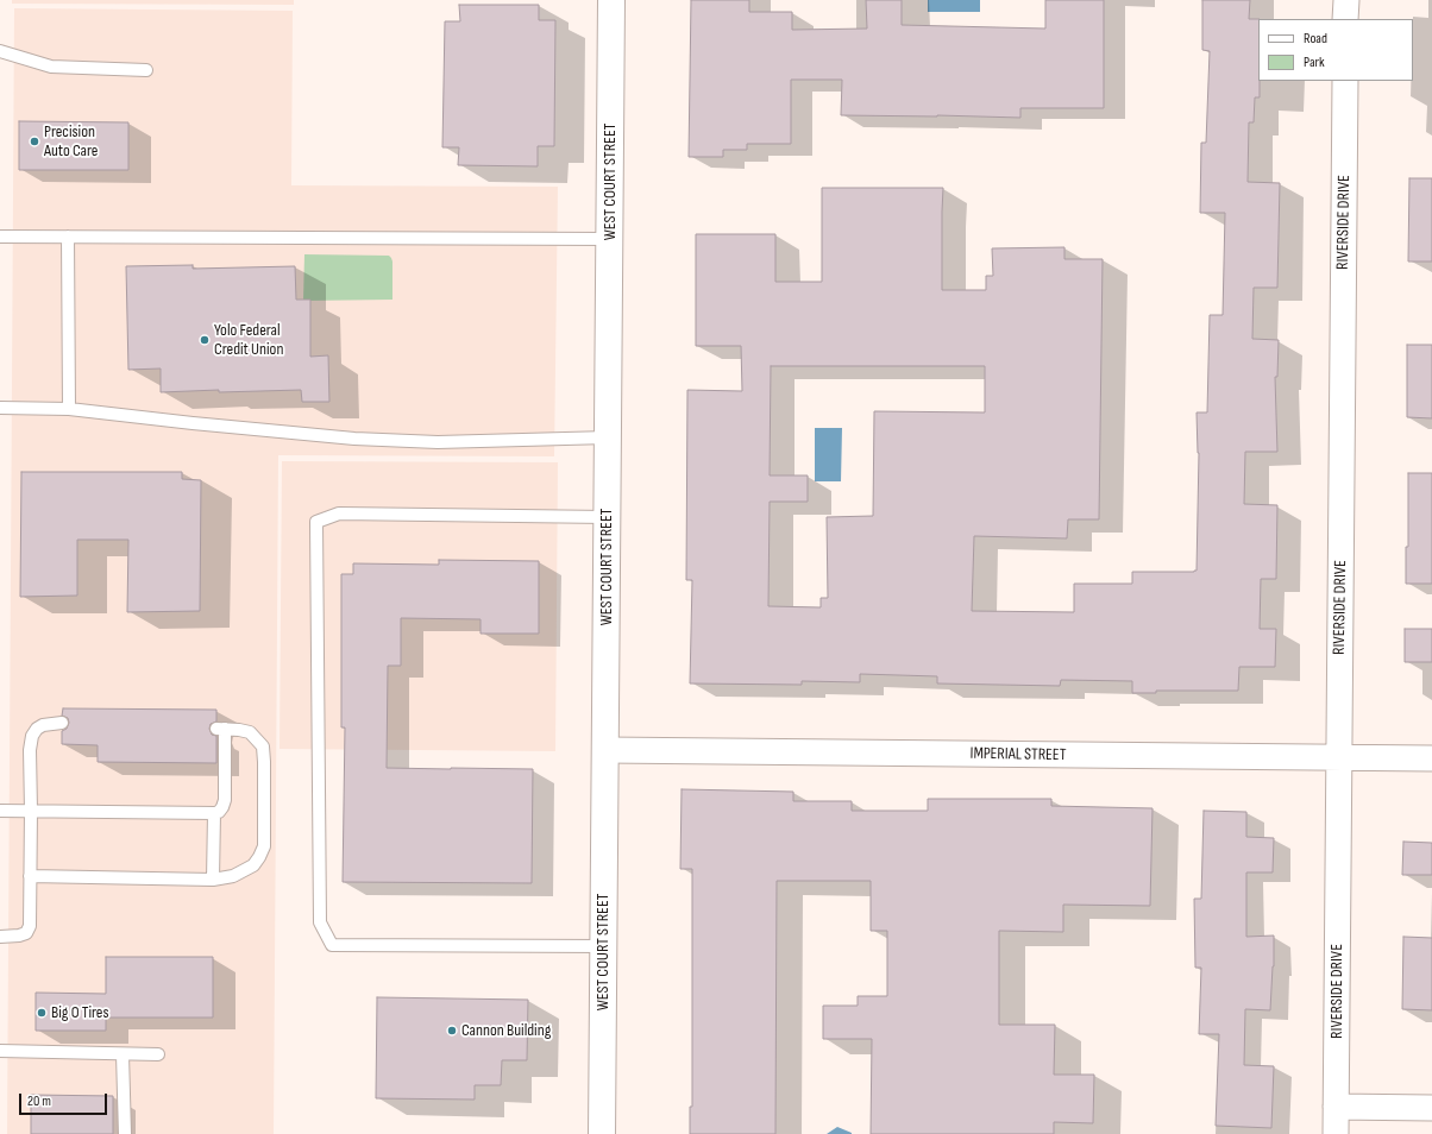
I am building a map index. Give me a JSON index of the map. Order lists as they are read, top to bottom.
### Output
{
  "streets": {
    "street": ["WEST COURT STREET", "RIVERSIDE DRIVE", "IMPERIAL STREET"]
  },
  "crossings": [
    ["WEST COURT STREET", "IMPERIAL STREET"],
    ["RIVERSIDE DRIVE", "IMPERIAL STREET"]
  ],
  "places": [
    "Precision Auto Care",
    "Yolo Federal Credit Union",
    "Big O Tires",
    "Cannon Building"
  ],
  "legend": ["Road", "Park"],
  "scale_bar": "20 m"
}
